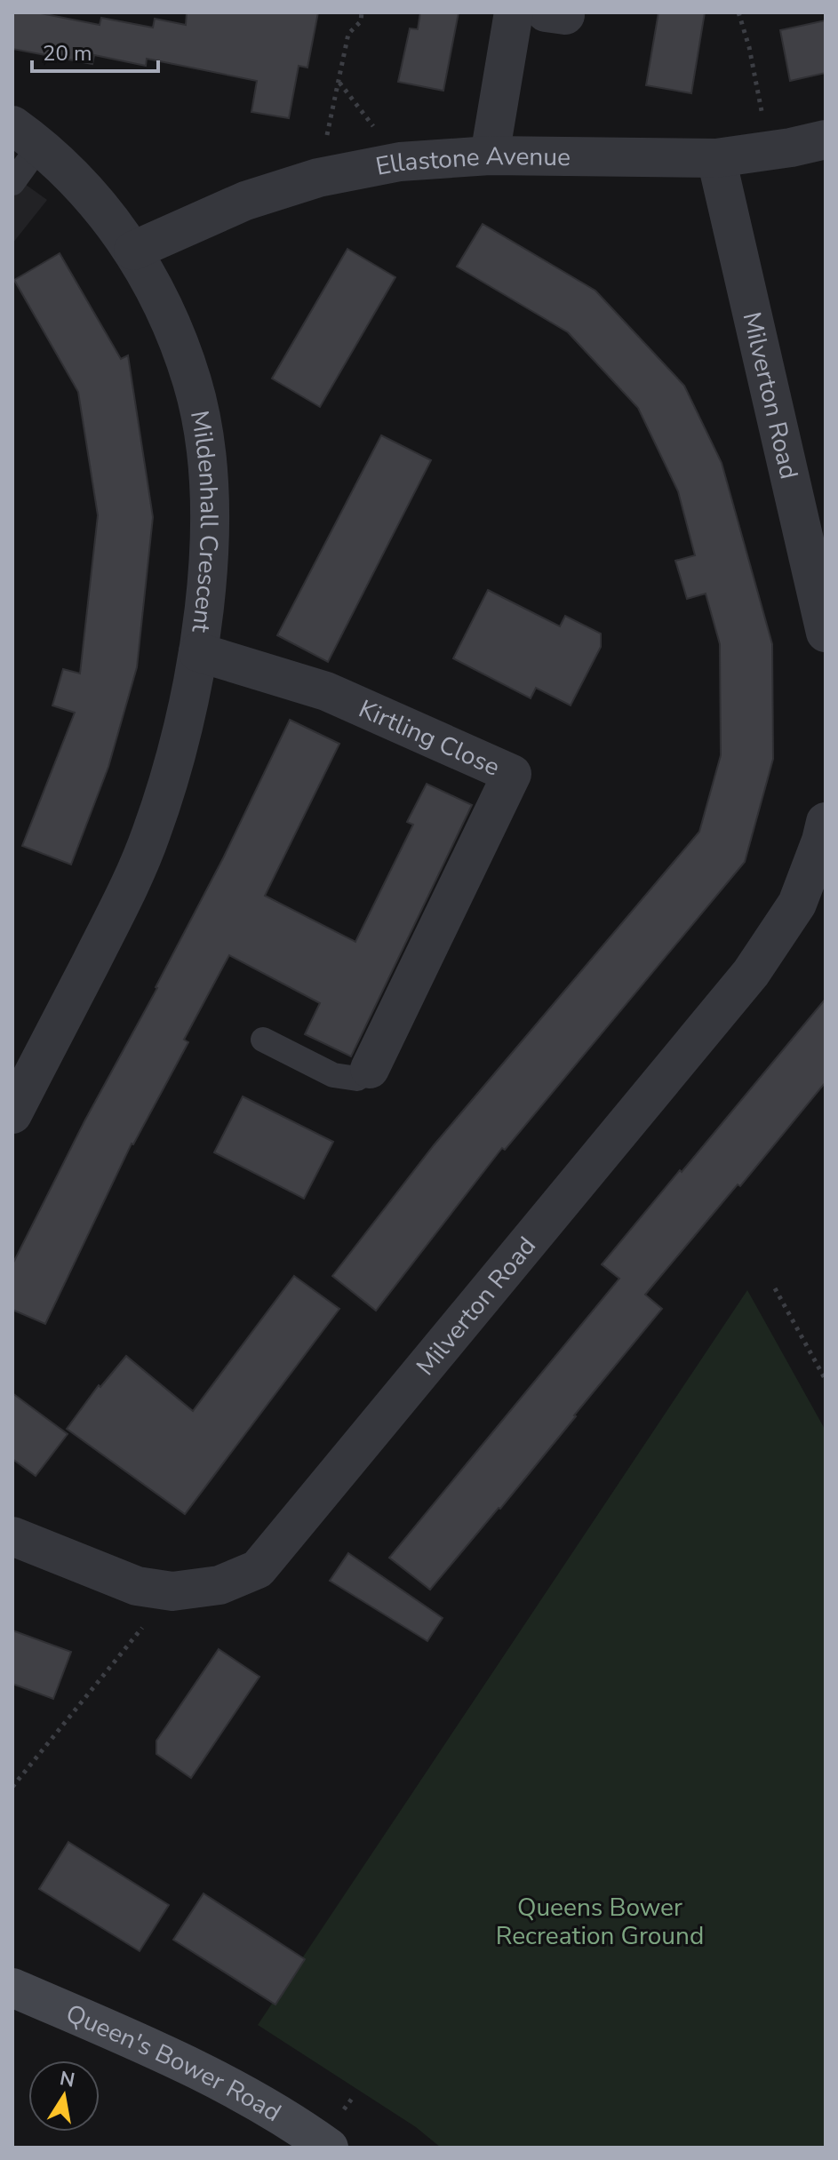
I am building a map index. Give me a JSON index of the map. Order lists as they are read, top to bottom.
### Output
{
  "streets": {
    "street": [
      "Ellastone Avenue",
      "Milverton Road",
      "Mildenhall Crescent",
      "Kirtling Close",
      "Queen's Bower Road"
    ]
  },
  "crossings": [
    ["Ellastone Avenue", "Milverton Road"],
    ["Ellastone Avenue", "Mildenhall Crescent"],
    ["Mildenhall Crescent", "Kirtling Close"]
  ],
  "parks": ["Queens Bower Recreation Ground"],
  "scale_bar": "20 m",
  "north": "top"
}
